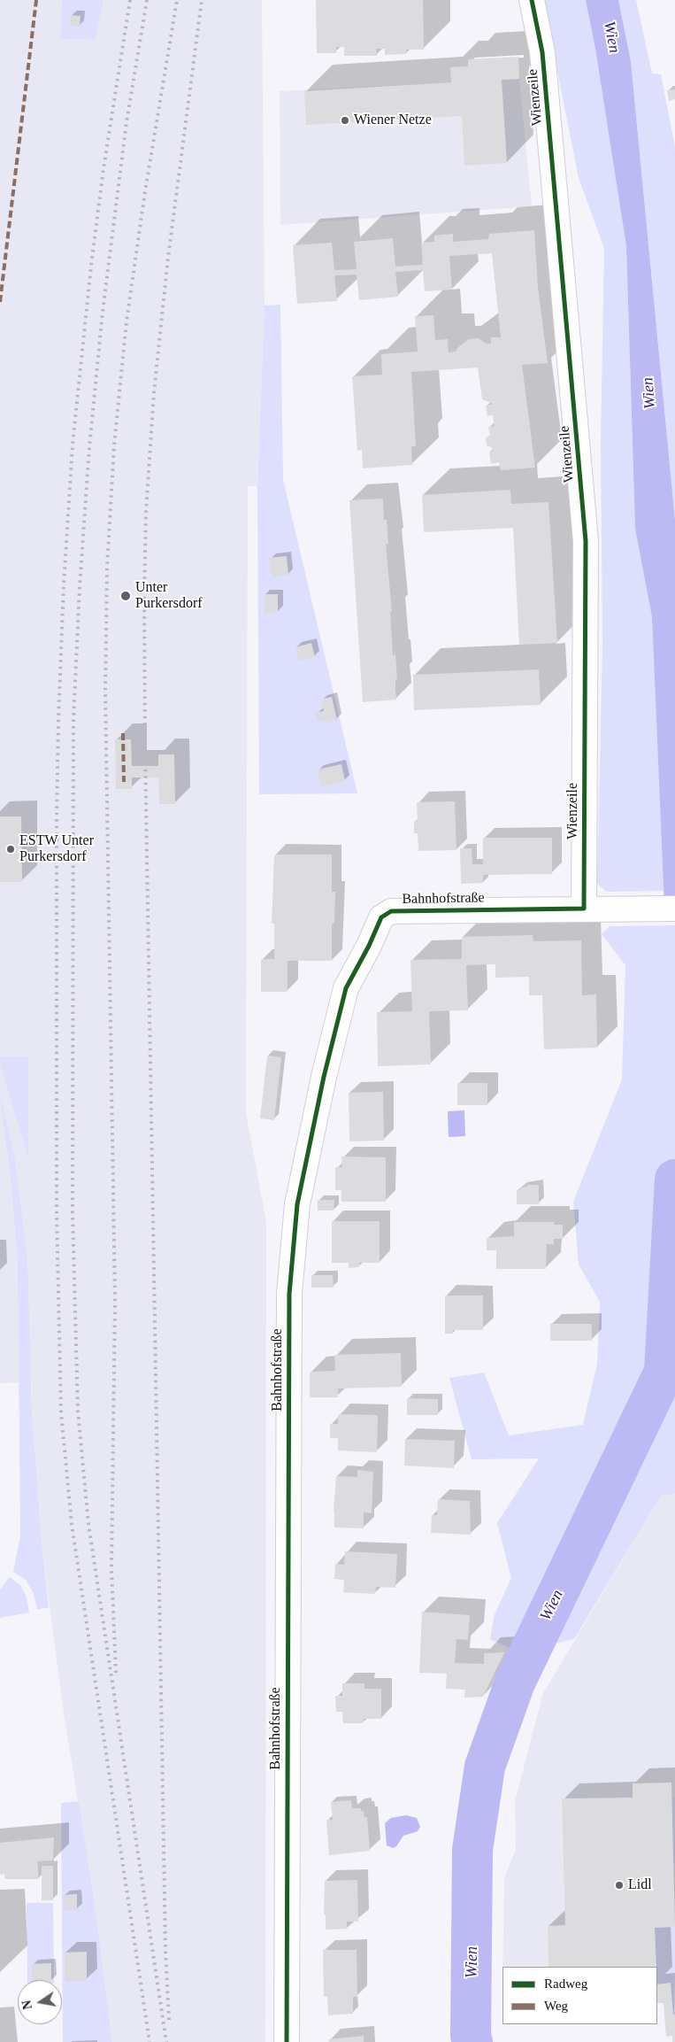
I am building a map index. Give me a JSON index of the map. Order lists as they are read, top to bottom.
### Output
{
  "streets": {
    "street": ["Wienzeile", "Bahnhofstraße"]
  },
  "crossings": [
    ["Wienzeile", "Bahnhofstraße"]
  ],
  "water": ["Wien"],
  "places": [
    "Wiener Netze",
    "Unter Purkersdorf",
    "ESTW Unter Purkersdorf",
    "Lidl"
  ],
  "legend": ["Radweg", "Weg"],
  "north": "left"
}
